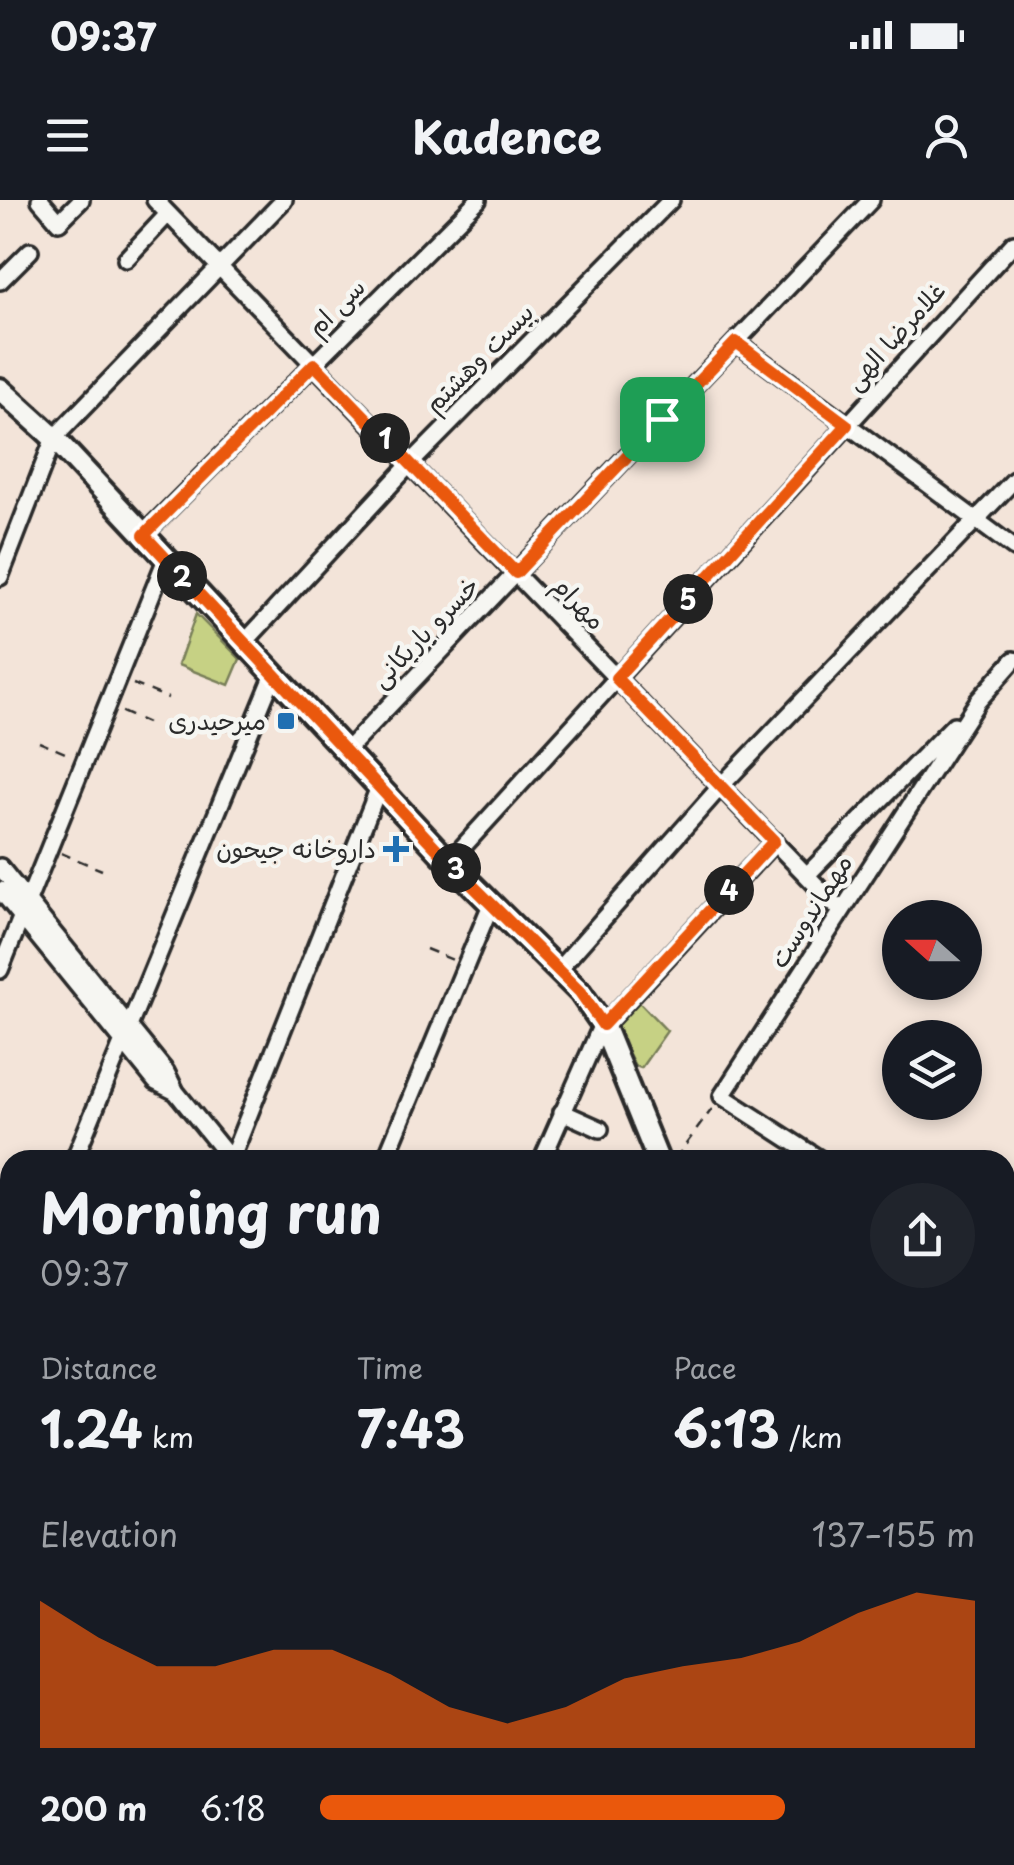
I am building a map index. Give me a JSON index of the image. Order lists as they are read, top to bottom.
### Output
{
  "streets": {
    "street": [
      "سی ام",
      "غلامرضا الهی",
      "بیست وهشتم",
      "مهرام",
      "خسرو باریکانی",
      "مهماندوست"
    ]
  },
  "crossings": [
    ["سی ام", "مهرام"],
    ["غلامرضا الهی", "مهرام"],
    ["بیست وهشتم", "مهرام"],
    ["مهرام", "خسرو باریکانی"],
    ["مهرام", "مهماندوست"]
  ],
  "places": {
    "transit": ["میرحیدری"],
    "health": ["داروخانه جیحون"]
  },
  "north": "left",
  "page": {
    "status": "09:37",
    "header": "Kadence",
    "pins": [
      "1",
      "2",
      "5",
      "3",
      "4"
    ],
    "heading": ["Morning run", "09:37"],
    "stats": [
      ["Distance", "1.24 km"],
      ["Time", "7:43"],
      ["Pace", "6:13 /km"]
    ],
    "chart": ["Elevation", "137–155 m"],
    "list": [
      {
        "name": "200 m",
        "note": "6:18"
      }
    ]
  }
}
